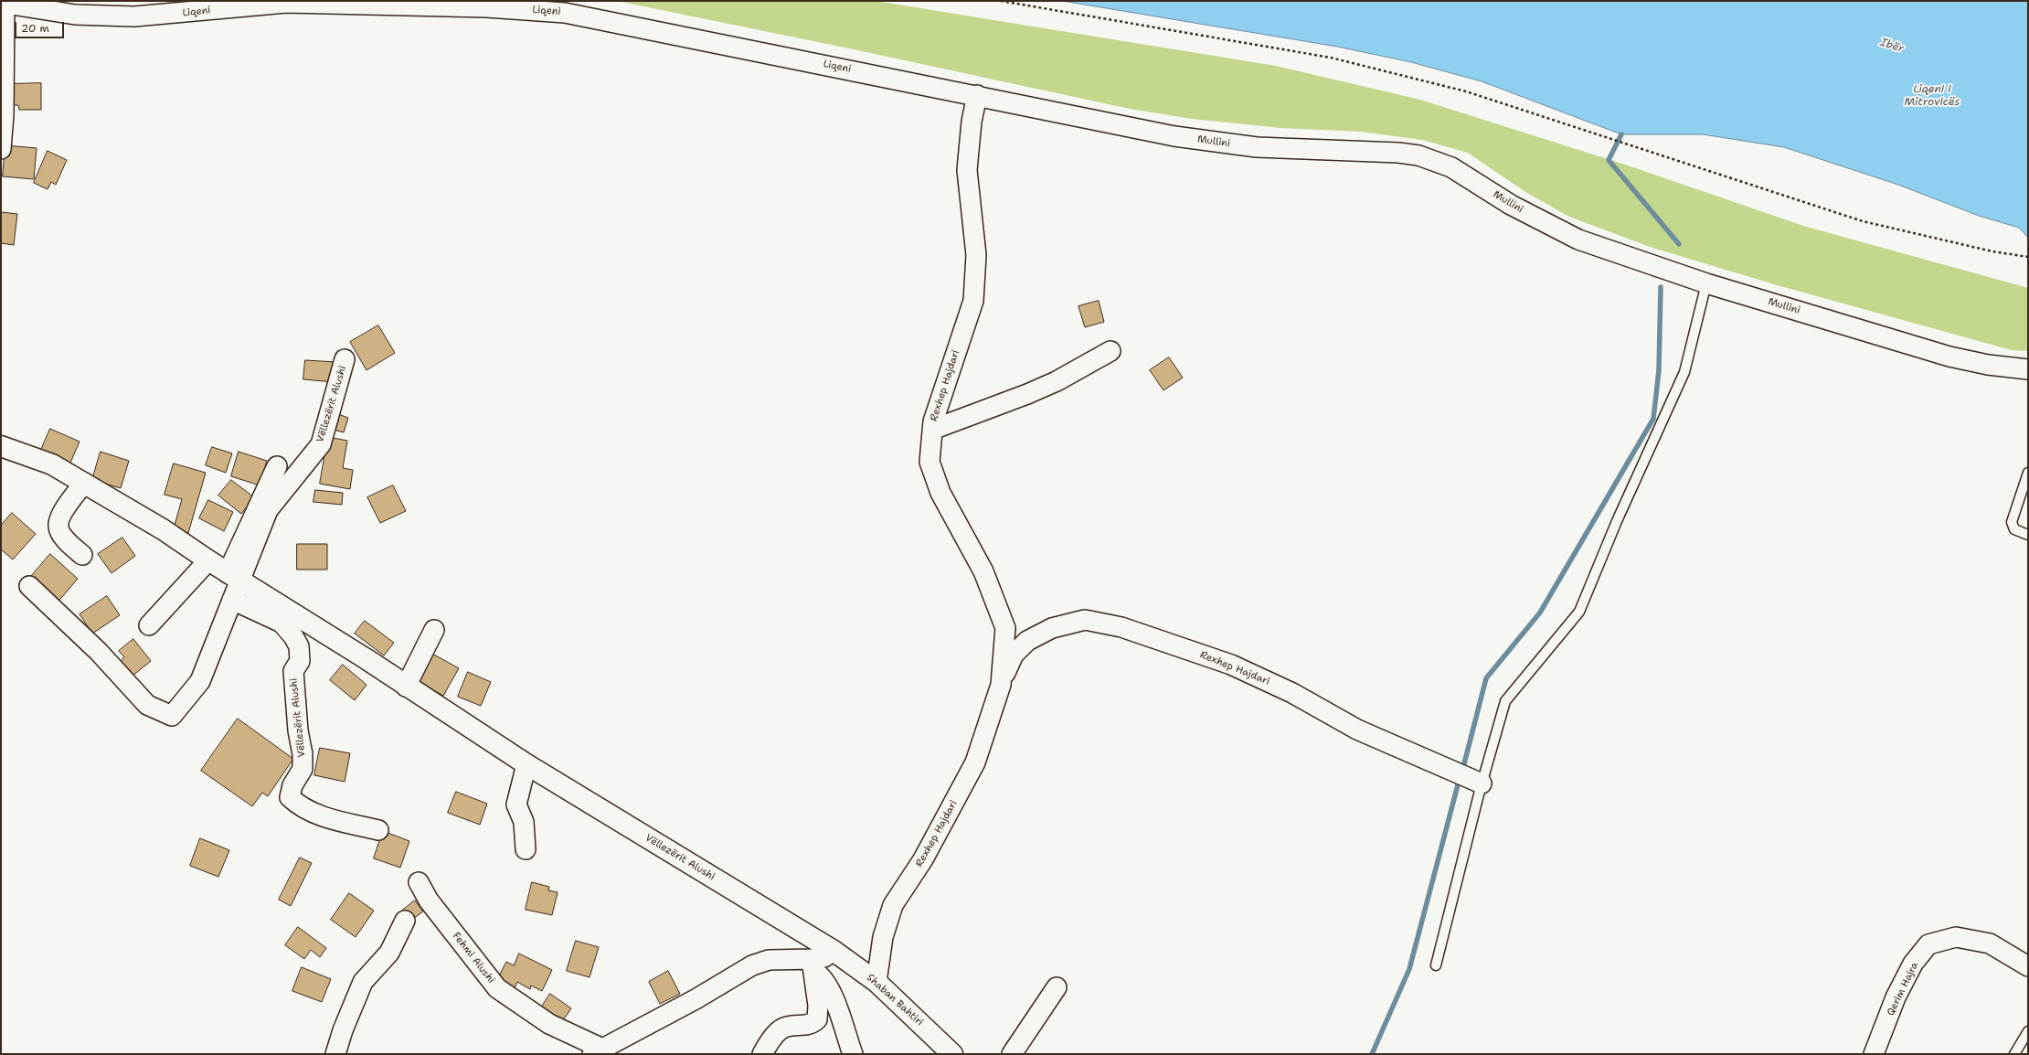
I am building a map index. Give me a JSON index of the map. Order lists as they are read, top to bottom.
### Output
{
  "streets": {
    "main road": ["Vëllezërit Alushi", "Shaban Bahtiri"],
    "street": [
      "Liqeni",
      "Mullini",
      "Rexhep Hajdari",
      "Fehmi Alushi",
      "Qerim Hajra"
    ]
  },
  "crossings": [
    ["Liqeni", "Mullini"],
    ["Liqeni", "Rexhep Hajdari"],
    ["Mullini", "Rexhep Hajdari"],
    ["Rexhep Hajdari", "Shaban Bahtiri"],
    ["Vëllezërit Alushi", "Fehmi Alushi"],
    ["Vëllezërit Alushi", "Shaban Bahtiri"],
    ["Fehmi Alushi", "Shaban Bahtiri"]
  ],
  "water": ["Ibër", "Liqeni i Mitrovicës"],
  "scale_bar": "20 m"
}
